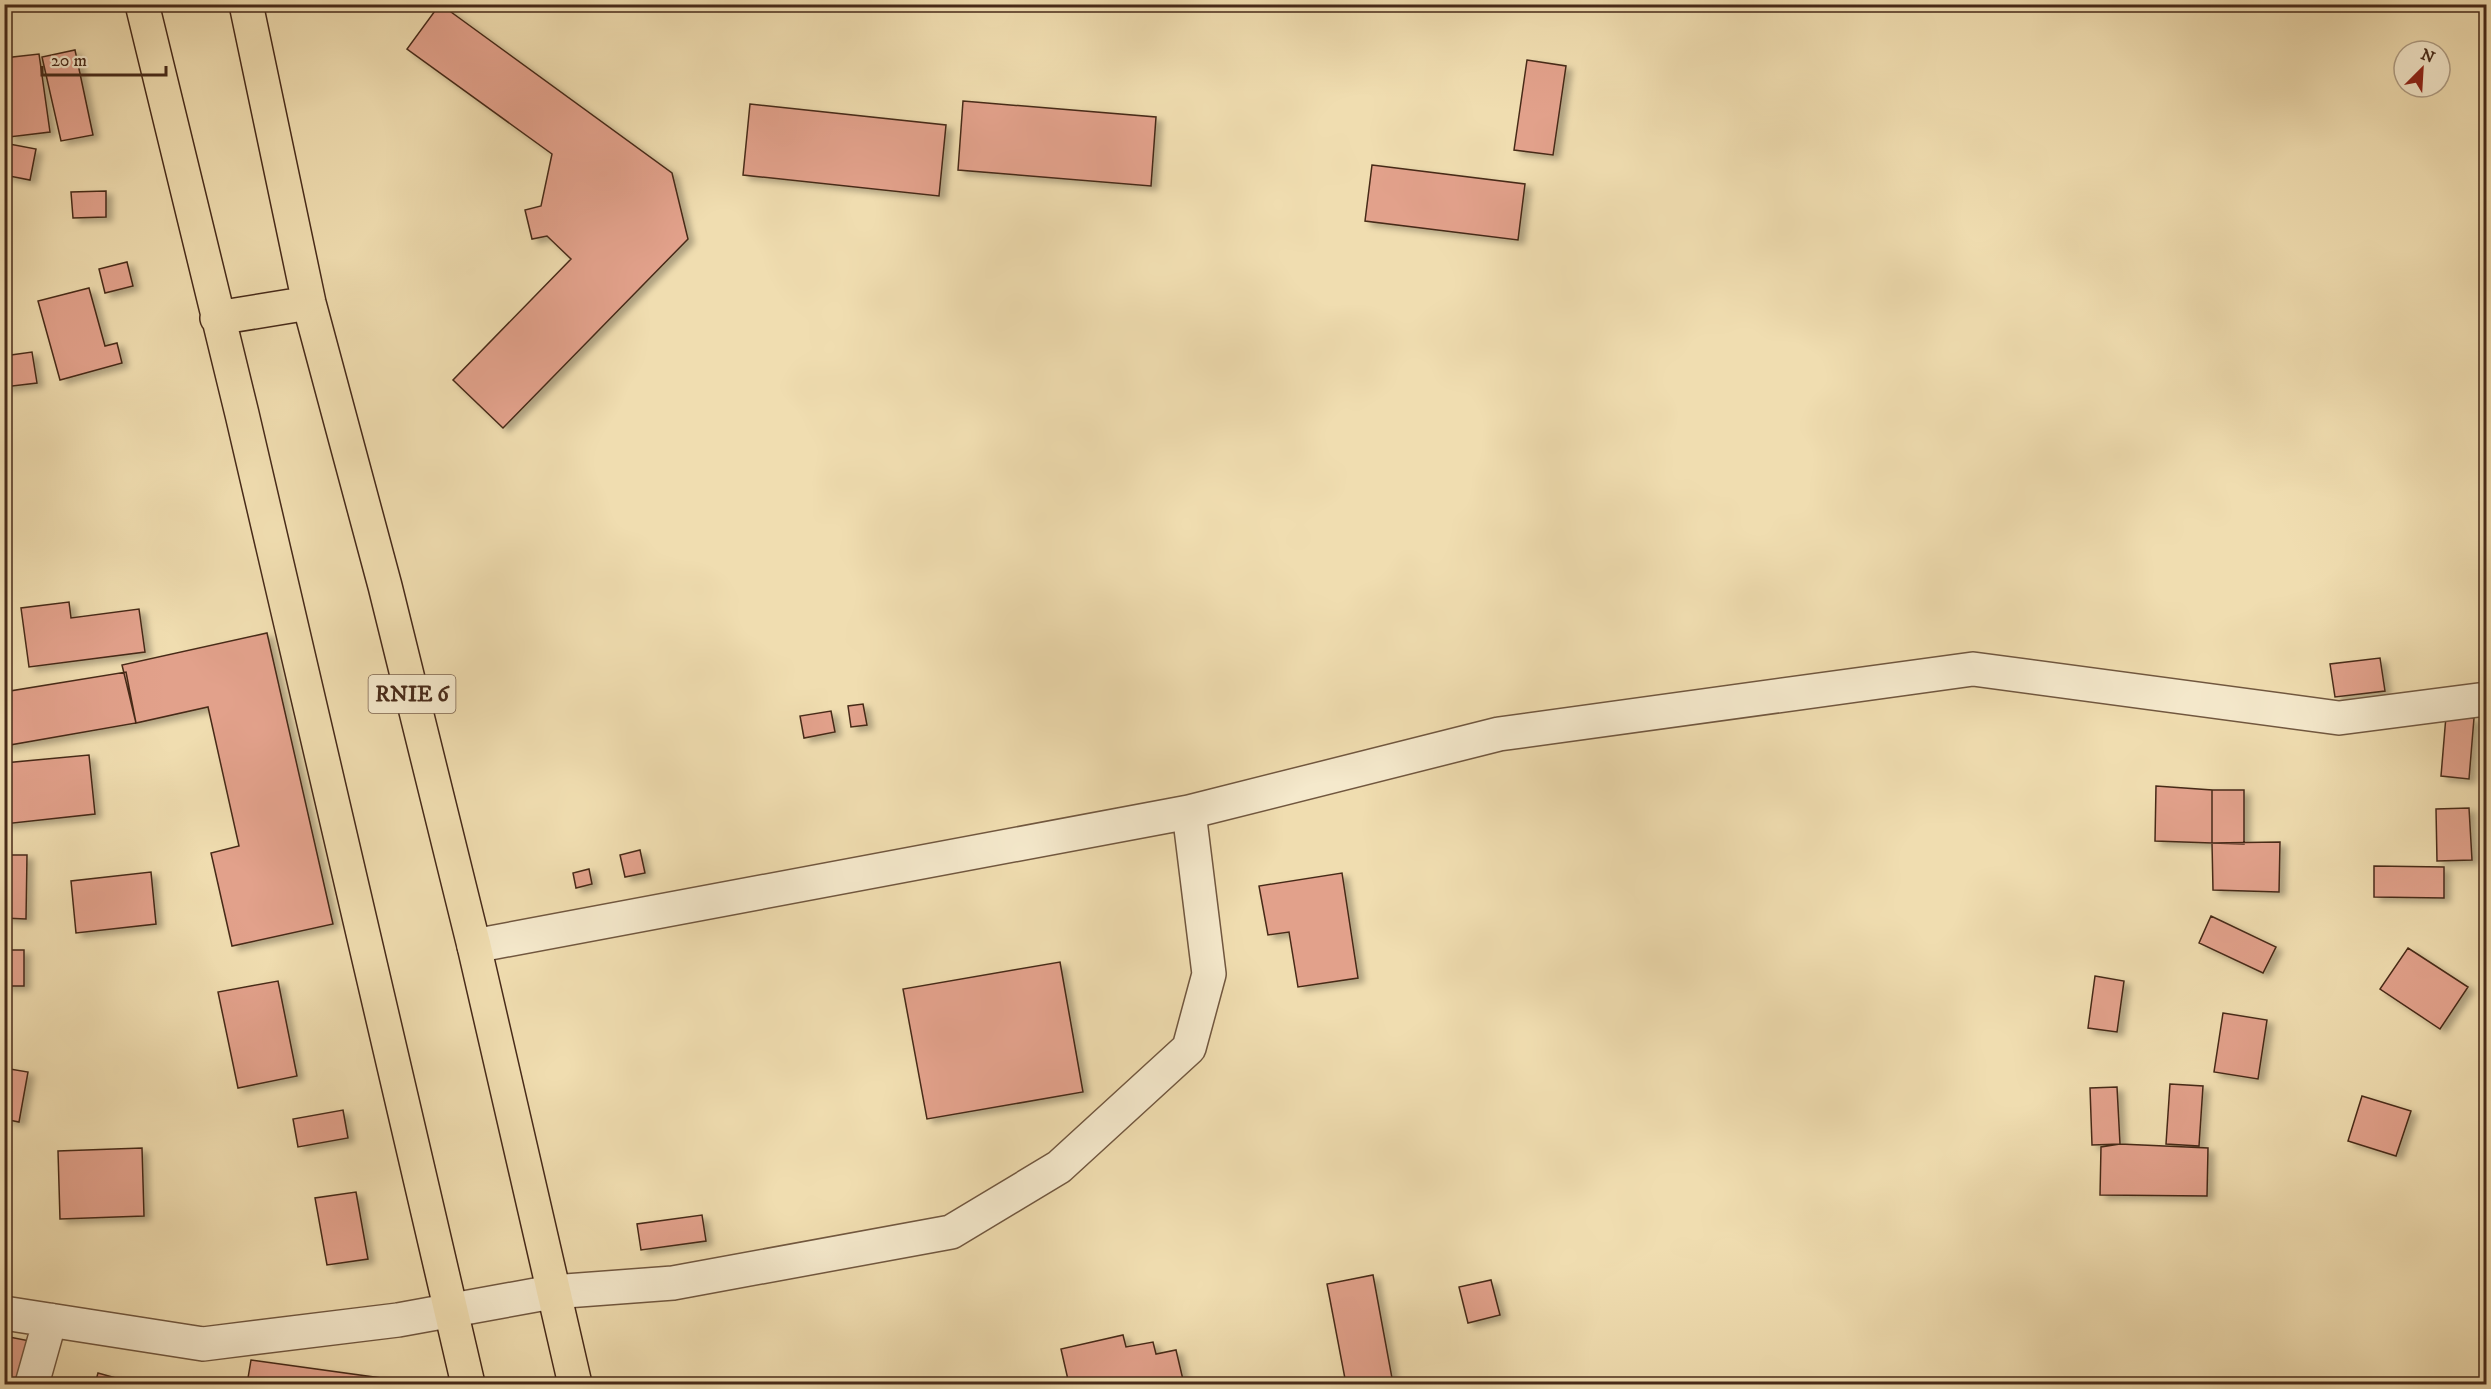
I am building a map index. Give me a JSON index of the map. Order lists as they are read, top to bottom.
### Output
{
  "streets": {
    "main road": ["RNIE 6"]
  },
  "scale_bar": "20 m",
  "north": "top right"
}
